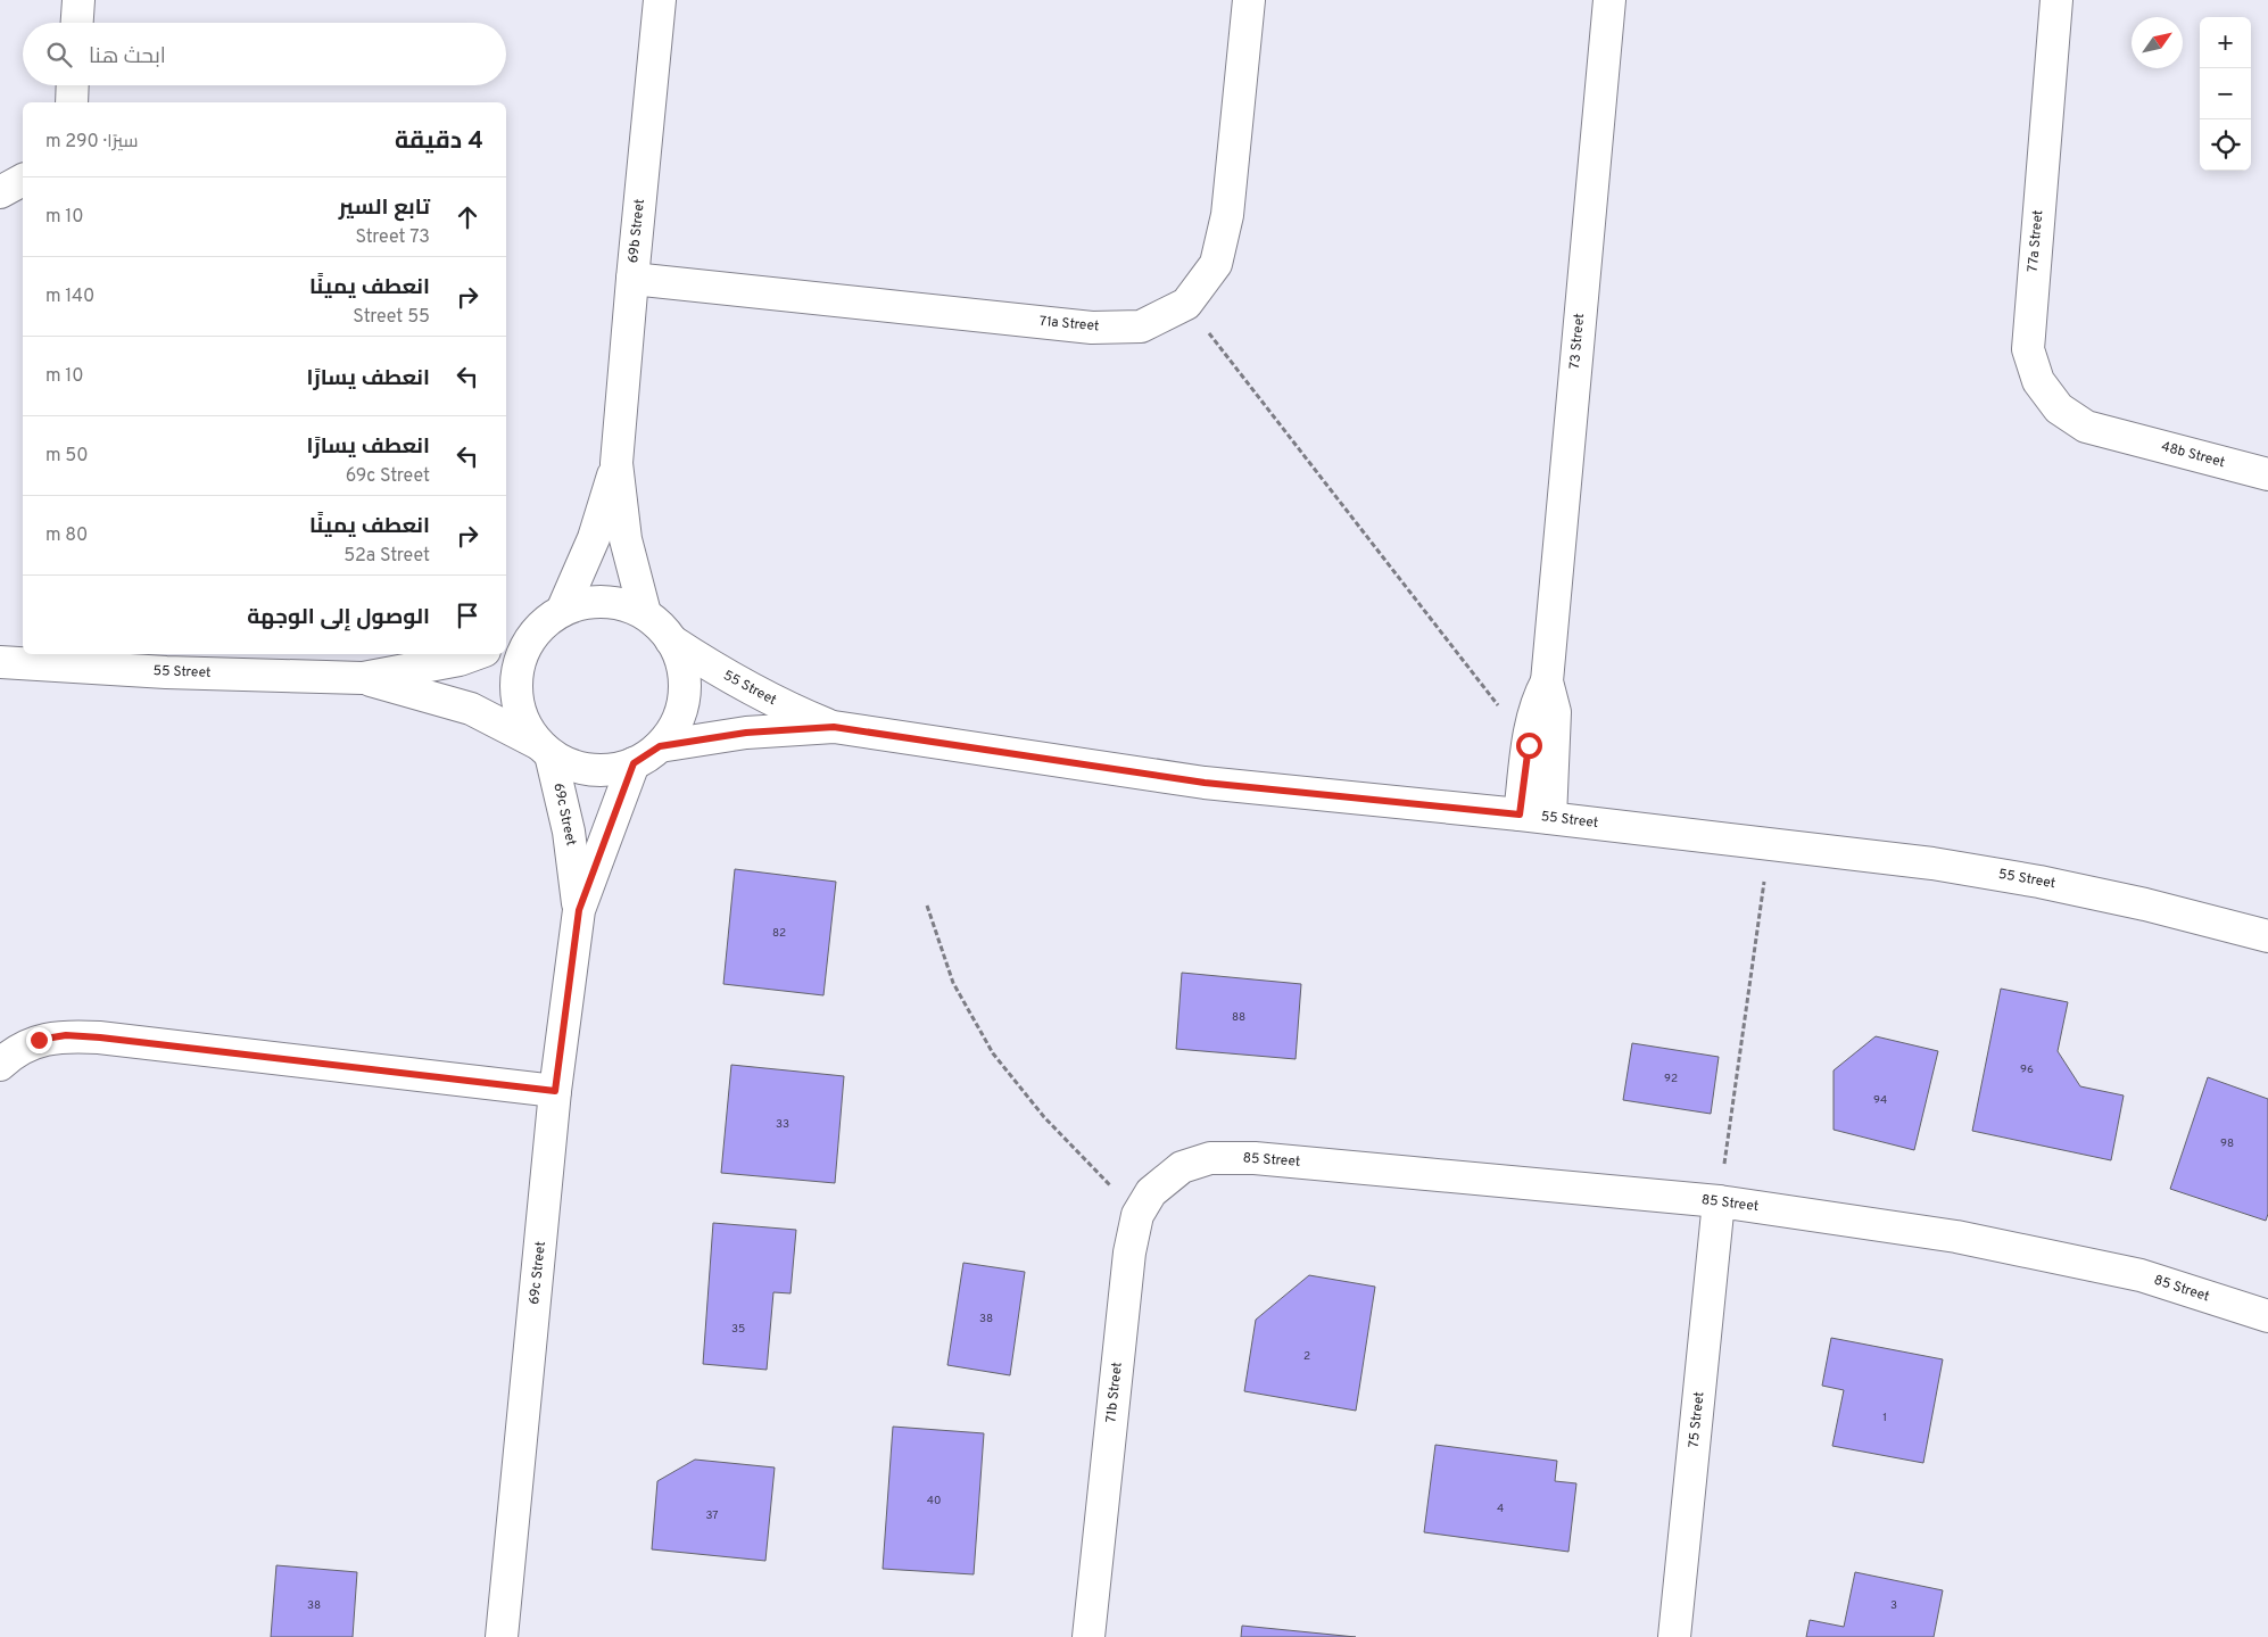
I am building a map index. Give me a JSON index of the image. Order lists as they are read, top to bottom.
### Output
{
  "streets": {
    "street": [
      "69b Street",
      "77a Street",
      "71a Street",
      "73 Street",
      "48b Street",
      "55 Street",
      "69c Street",
      "85 Street",
      "71b Street",
      "75 Street"
    ]
  },
  "crossings": [
    ["69b Street", "71a Street"],
    ["69b Street", "55 Street"],
    ["69b Street", "69c Street"],
    ["77a Street", "48b Street"],
    ["73 Street", "55 Street"],
    ["55 Street", "69c Street"],
    ["85 Street", "71b Street"],
    ["85 Street", "75 Street"]
  ],
  "house_numbers": [
    "82",
    "88",
    "96",
    "92",
    "94",
    "33",
    "98",
    "38",
    "35",
    "2",
    "1",
    "40",
    "4",
    "37",
    "38",
    "3"
  ],
  "north": "top right",
  "page": {
    "map_buttons": ["+", "−"],
    "search": "ابحث هنا",
    "heading": ["4 دقيقة", "سيرًا · 290 m"],
    "list": [
      ["تابع السير", "73 Street", "10 m"],
      ["انعطف يمينًا", "55 Street", "140 m"],
      ["انعطف يسارًا", "10 m"],
      ["انعطف يسارًا", "69c Street", "50 m"],
      ["انعطف يمينًا", "52a Street", "80 m"],
      "الوصول إلى الوجهة"
    ]
  }
}
